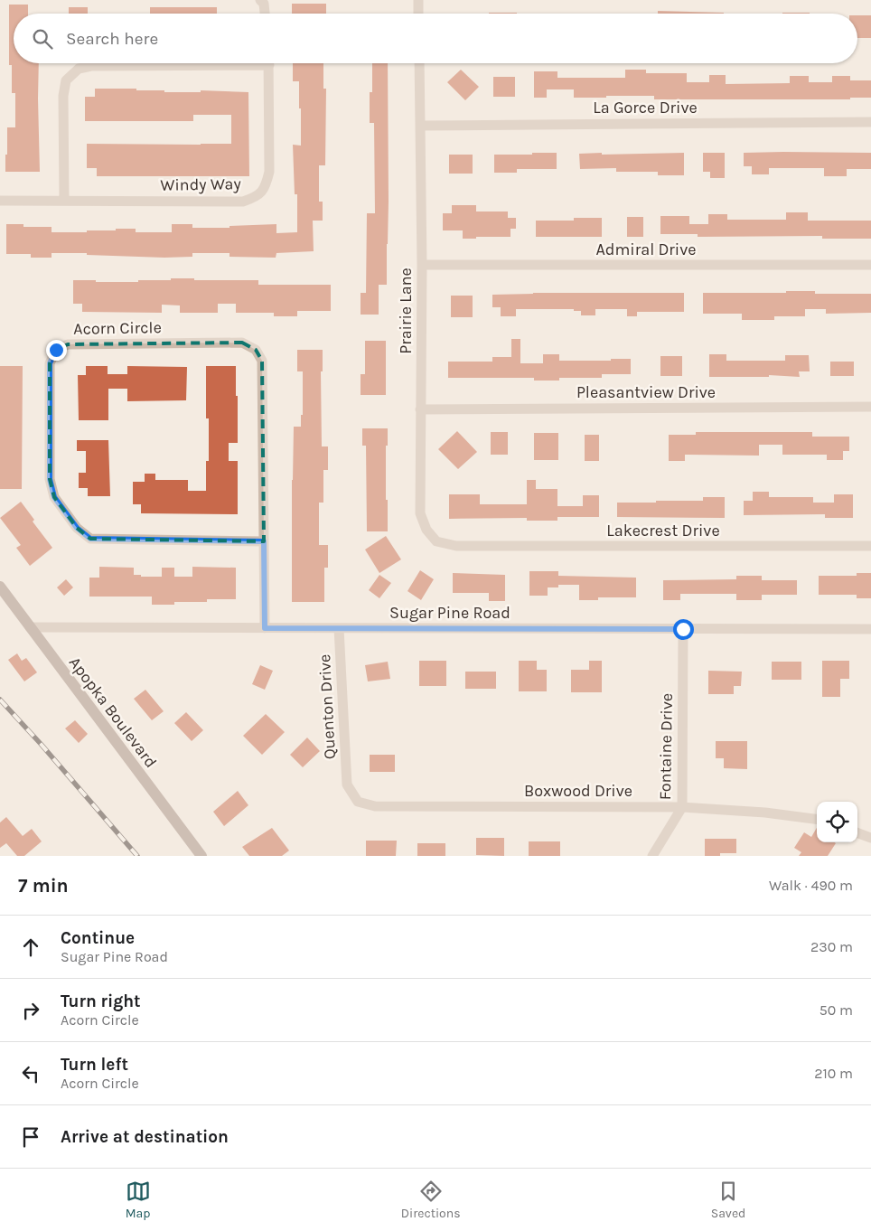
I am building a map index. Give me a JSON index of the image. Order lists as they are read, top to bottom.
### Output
{
  "streets": {
    "street": [
      "La Gorce Drive",
      "Windy Way",
      "Admiral Drive",
      "Prairie Lane",
      "Acorn Circle",
      "Pleasantview Drive",
      "Lakecrest Drive",
      "Sugar Pine Road",
      "Quenton Drive",
      "Apopka Boulevard",
      "Fontaine Drive",
      "Boxwood Drive"
    ]
  },
  "crossings": [
    ["La Gorce Drive", "Prairie Lane"],
    ["Admiral Drive", "Prairie Lane"],
    ["Prairie Lane", "Pleasantview Drive"],
    ["Prairie Lane", "Lakecrest Drive"],
    ["Acorn Circle", "Sugar Pine Road"],
    ["Sugar Pine Road", "Quenton Drive"],
    ["Sugar Pine Road", "Apopka Boulevard"],
    ["Sugar Pine Road", "Fontaine Drive"],
    ["Quenton Drive", "Boxwood Drive"],
    ["Fontaine Drive", "Boxwood Drive"]
  ],
  "page": {
    "search": "Search here",
    "heading": ["7 min", "Walk · 490 m"],
    "list": [
      ["Continue", "Sugar Pine Road", "230 m"],
      ["Turn right", "Acorn Circle", "50 m"],
      ["Turn left", "Acorn Circle", "210 m"],
      "Arrive at destination"
    ],
    "nav": ["Map", "Directions", "Saved"]
  }
}
